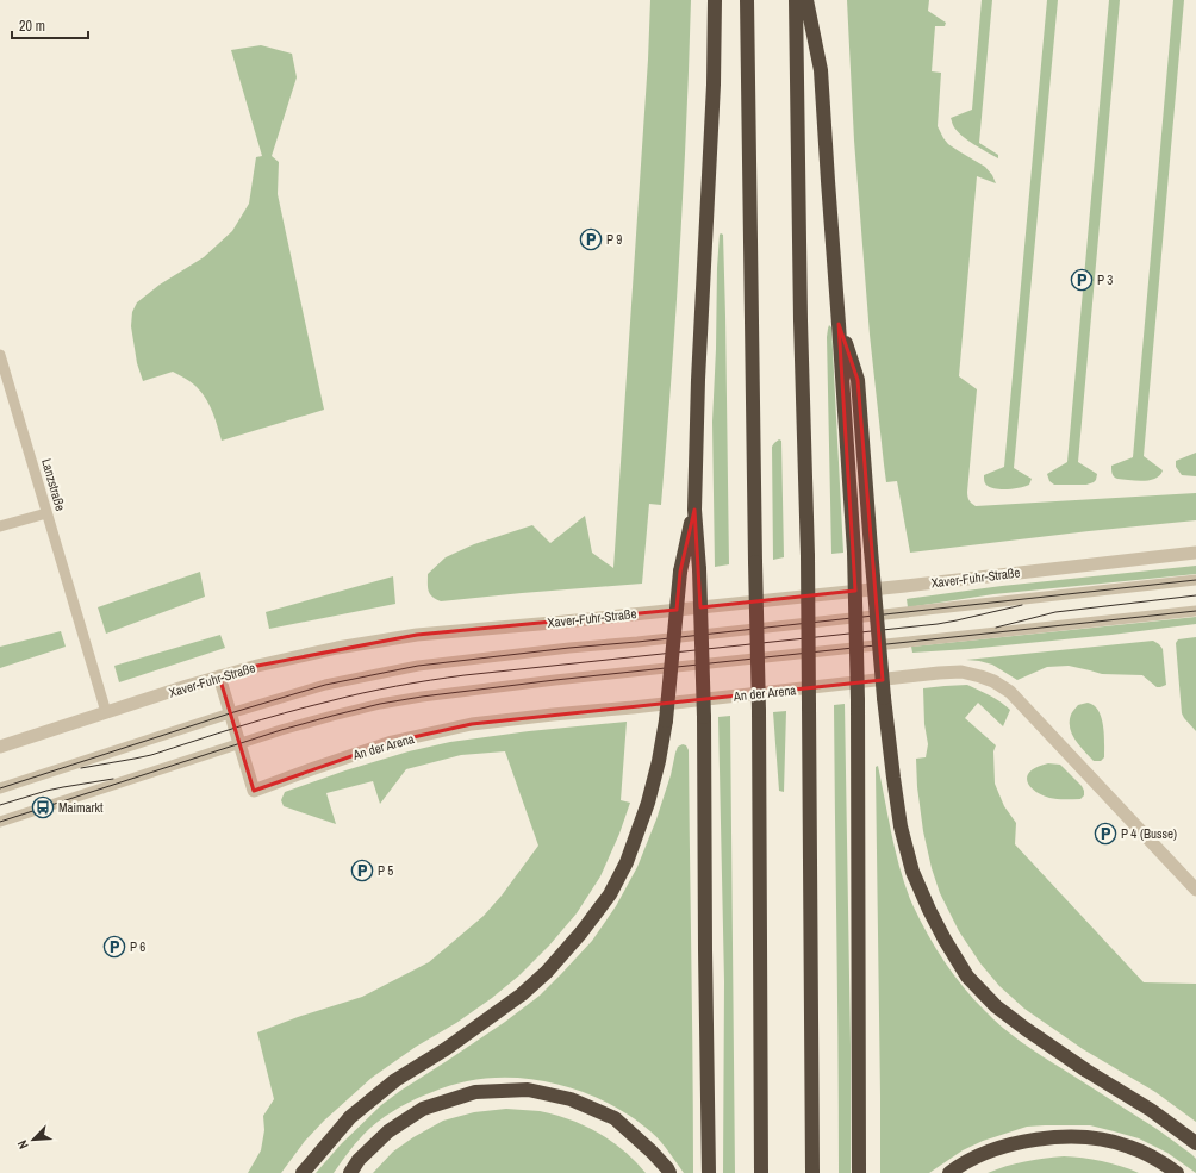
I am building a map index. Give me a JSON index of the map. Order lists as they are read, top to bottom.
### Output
{
  "streets": {
    "street": ["Xaver-Fuhr-Straße", "An der Arena"],
    "lane": ["Lanzstraße"]
  },
  "crossings": [
    ["Lanzstraße", "Xaver-Fuhr-Straße"]
  ],
  "places": {
    "parking": [
      "P 9",
      "P 3",
      "P 4 (Busse)",
      "P 5",
      "P 6"
    ],
    "bus stop": ["Maimarkt"]
  },
  "scale_bar": "20 m",
  "north": "bottom left"
}
